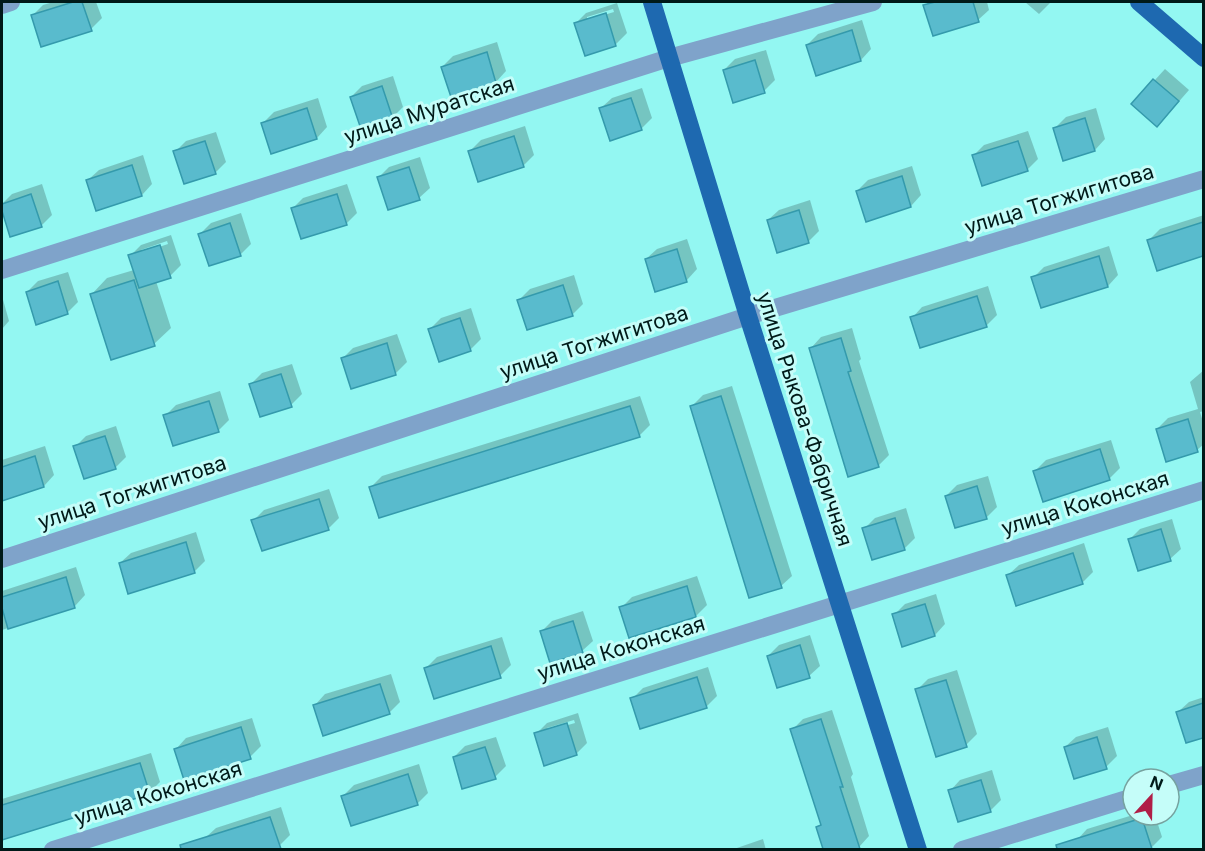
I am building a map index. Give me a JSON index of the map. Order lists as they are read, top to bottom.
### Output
{
  "streets": {
    "main road": ["улица Рыкова-Фабричная"],
    "street": ["улица Муратская", "улица Тогжигитова", "улица Коконская"]
  },
  "crossings": [
    ["улица Муратская", "улица Рыкова-Фабричная"],
    ["улица Тогжигитова", "улица Рыкова-Фабричная"],
    ["улица Рыкова-Фабричная", "улица Коконская"]
  ],
  "north": "top"
}
